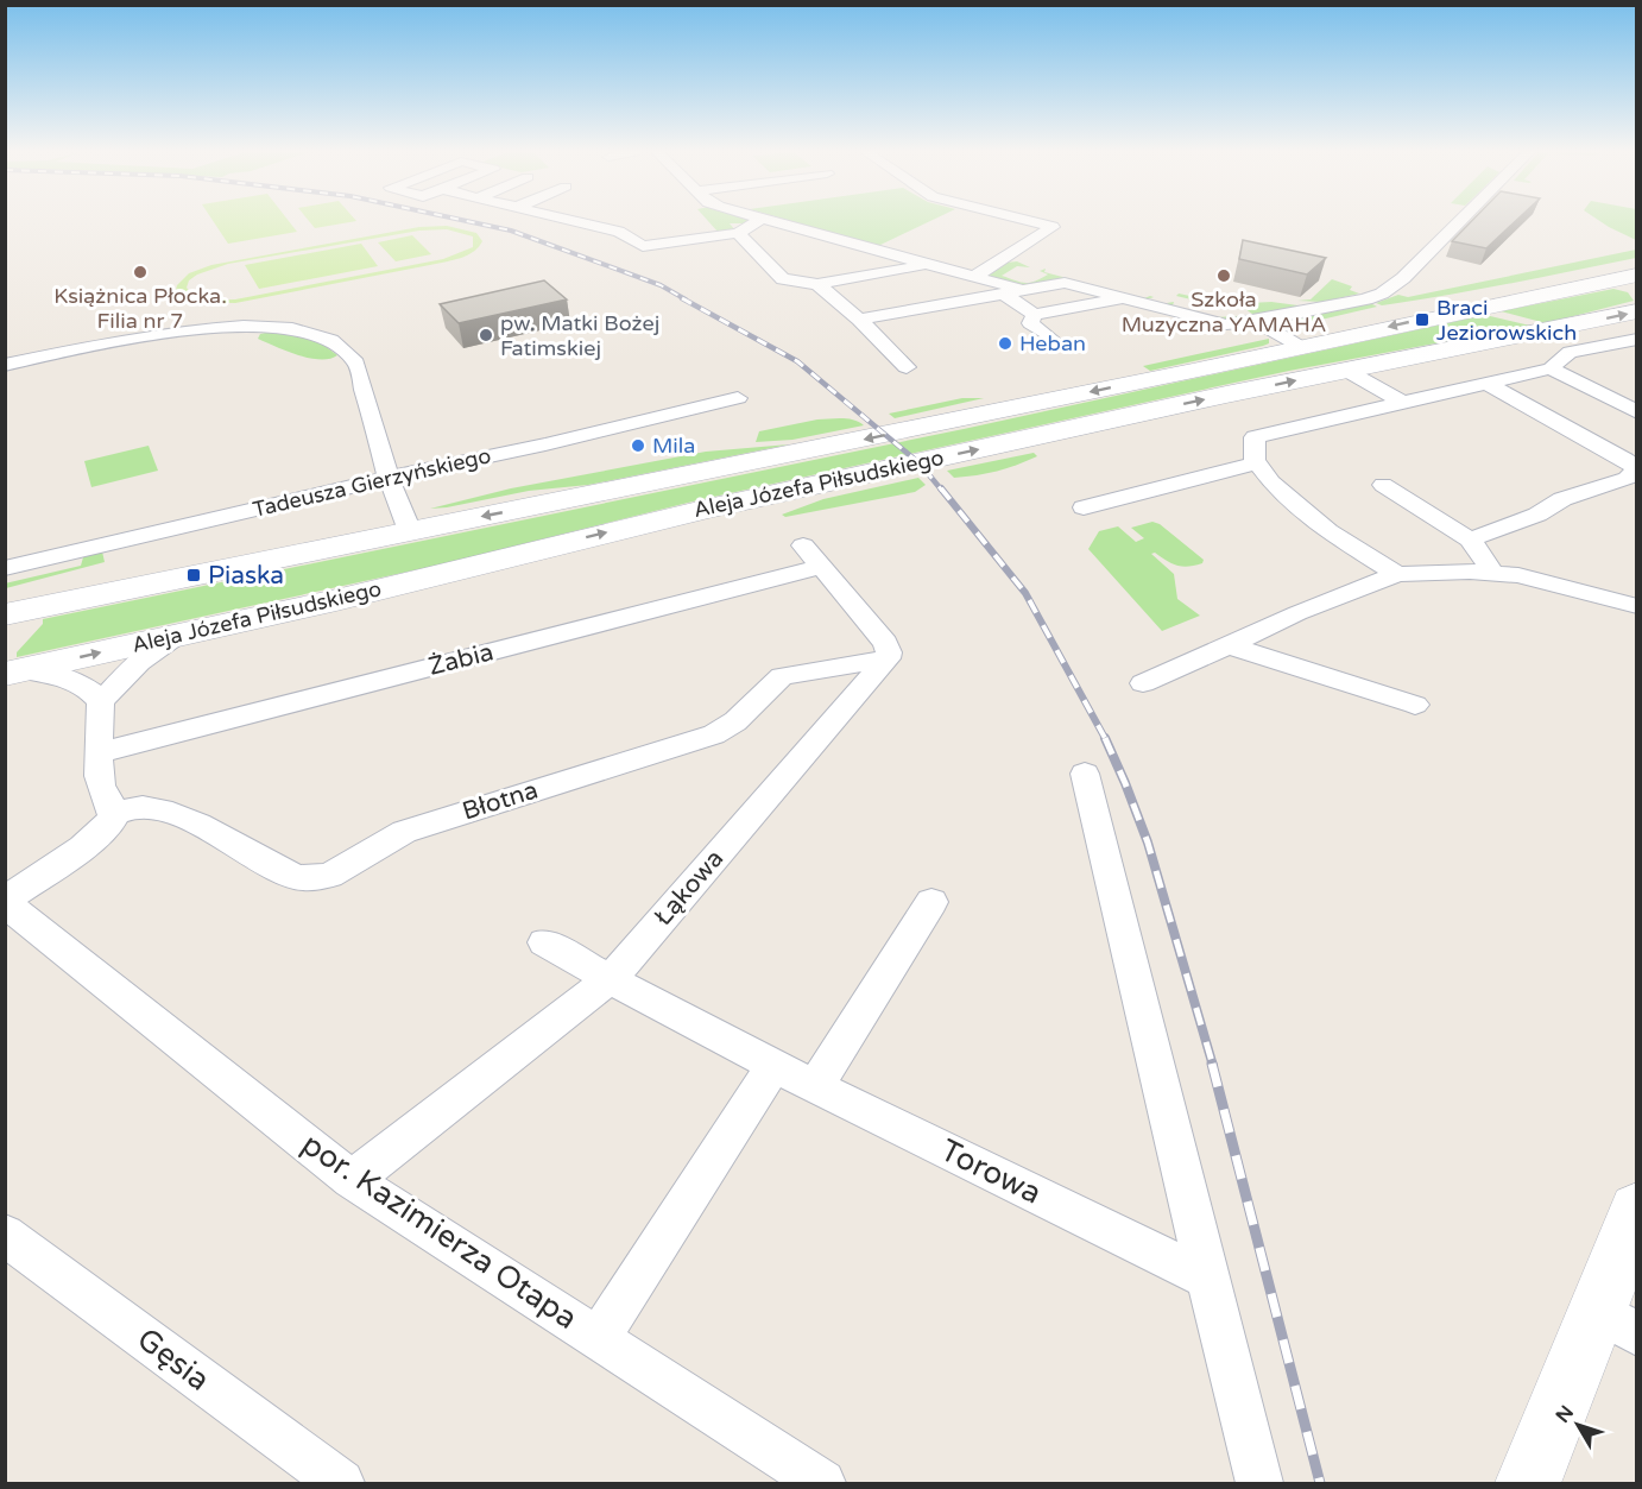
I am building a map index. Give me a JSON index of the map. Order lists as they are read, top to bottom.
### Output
{
  "streets": {
    "main road": ["Aleja Józefa Piłsudskiego"],
    "street": [
      "Tadeusza Gierzyńskiego",
      "Żabia",
      "Błotna",
      "Łąkowa",
      "Torowa",
      "por. Kazimierza Otapa",
      "Gęsia"
    ]
  },
  "crossings": [
    ["Żabia", "Błotna"],
    ["Żabia", "Łąkowa"],
    ["Błotna", "Łąkowa"],
    ["Łąkowa", "Torowa"],
    ["Łąkowa", "por. Kazimierza Otapa"]
  ],
  "places": {
    "other": [
      "Książnica Płocka. Filia nr 7",
      "Szkoła Muzyczna YAMAHA",
      "pw. Matki Bożej Fatimskiej",
      "Heban",
      "Mila"
    ],
    "transit": ["Braci Jeziorowskich", "Piaska"]
  },
  "north": "top left"
}
